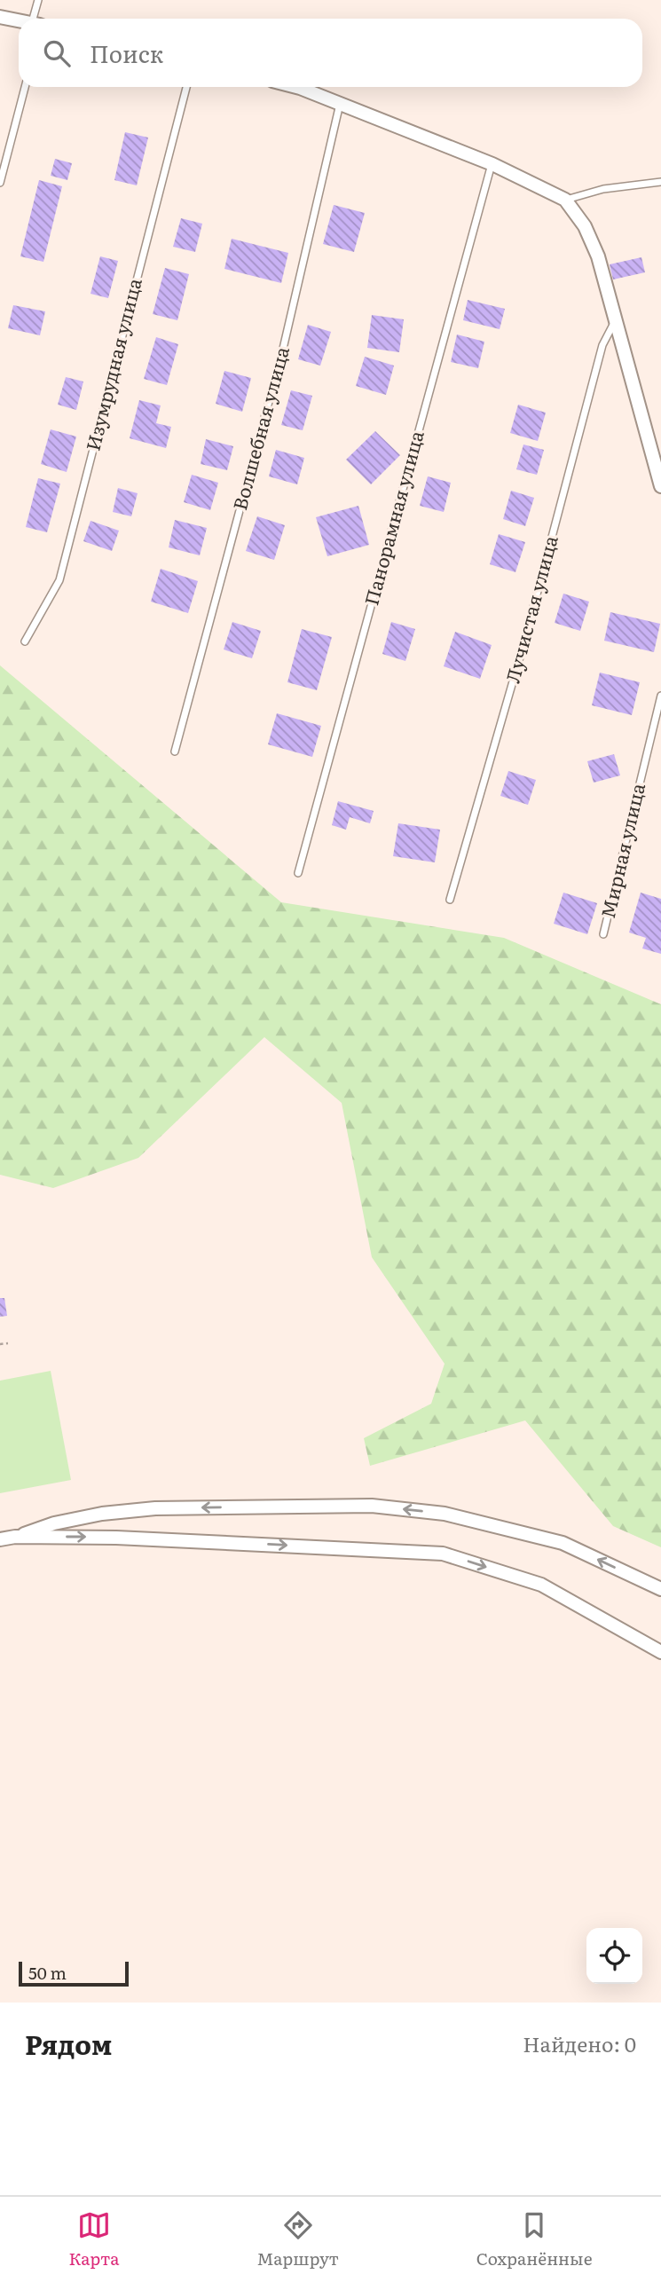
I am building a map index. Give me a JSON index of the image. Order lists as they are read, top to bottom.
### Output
{
  "streets": {
    "lane": [
      "Изумрудная улица",
      "Волшебная улица",
      "Панорамная улица",
      "Лучистая улица",
      "Мирная улица"
    ]
  },
  "scale_bar": "50 m",
  "page": {
    "search": "Поиск",
    "scale": "50 m",
    "heading": ["Рядом", "Найдено: 0"],
    "nav": ["Карта", "Маршрут", "Сохранённые"]
  }
}
